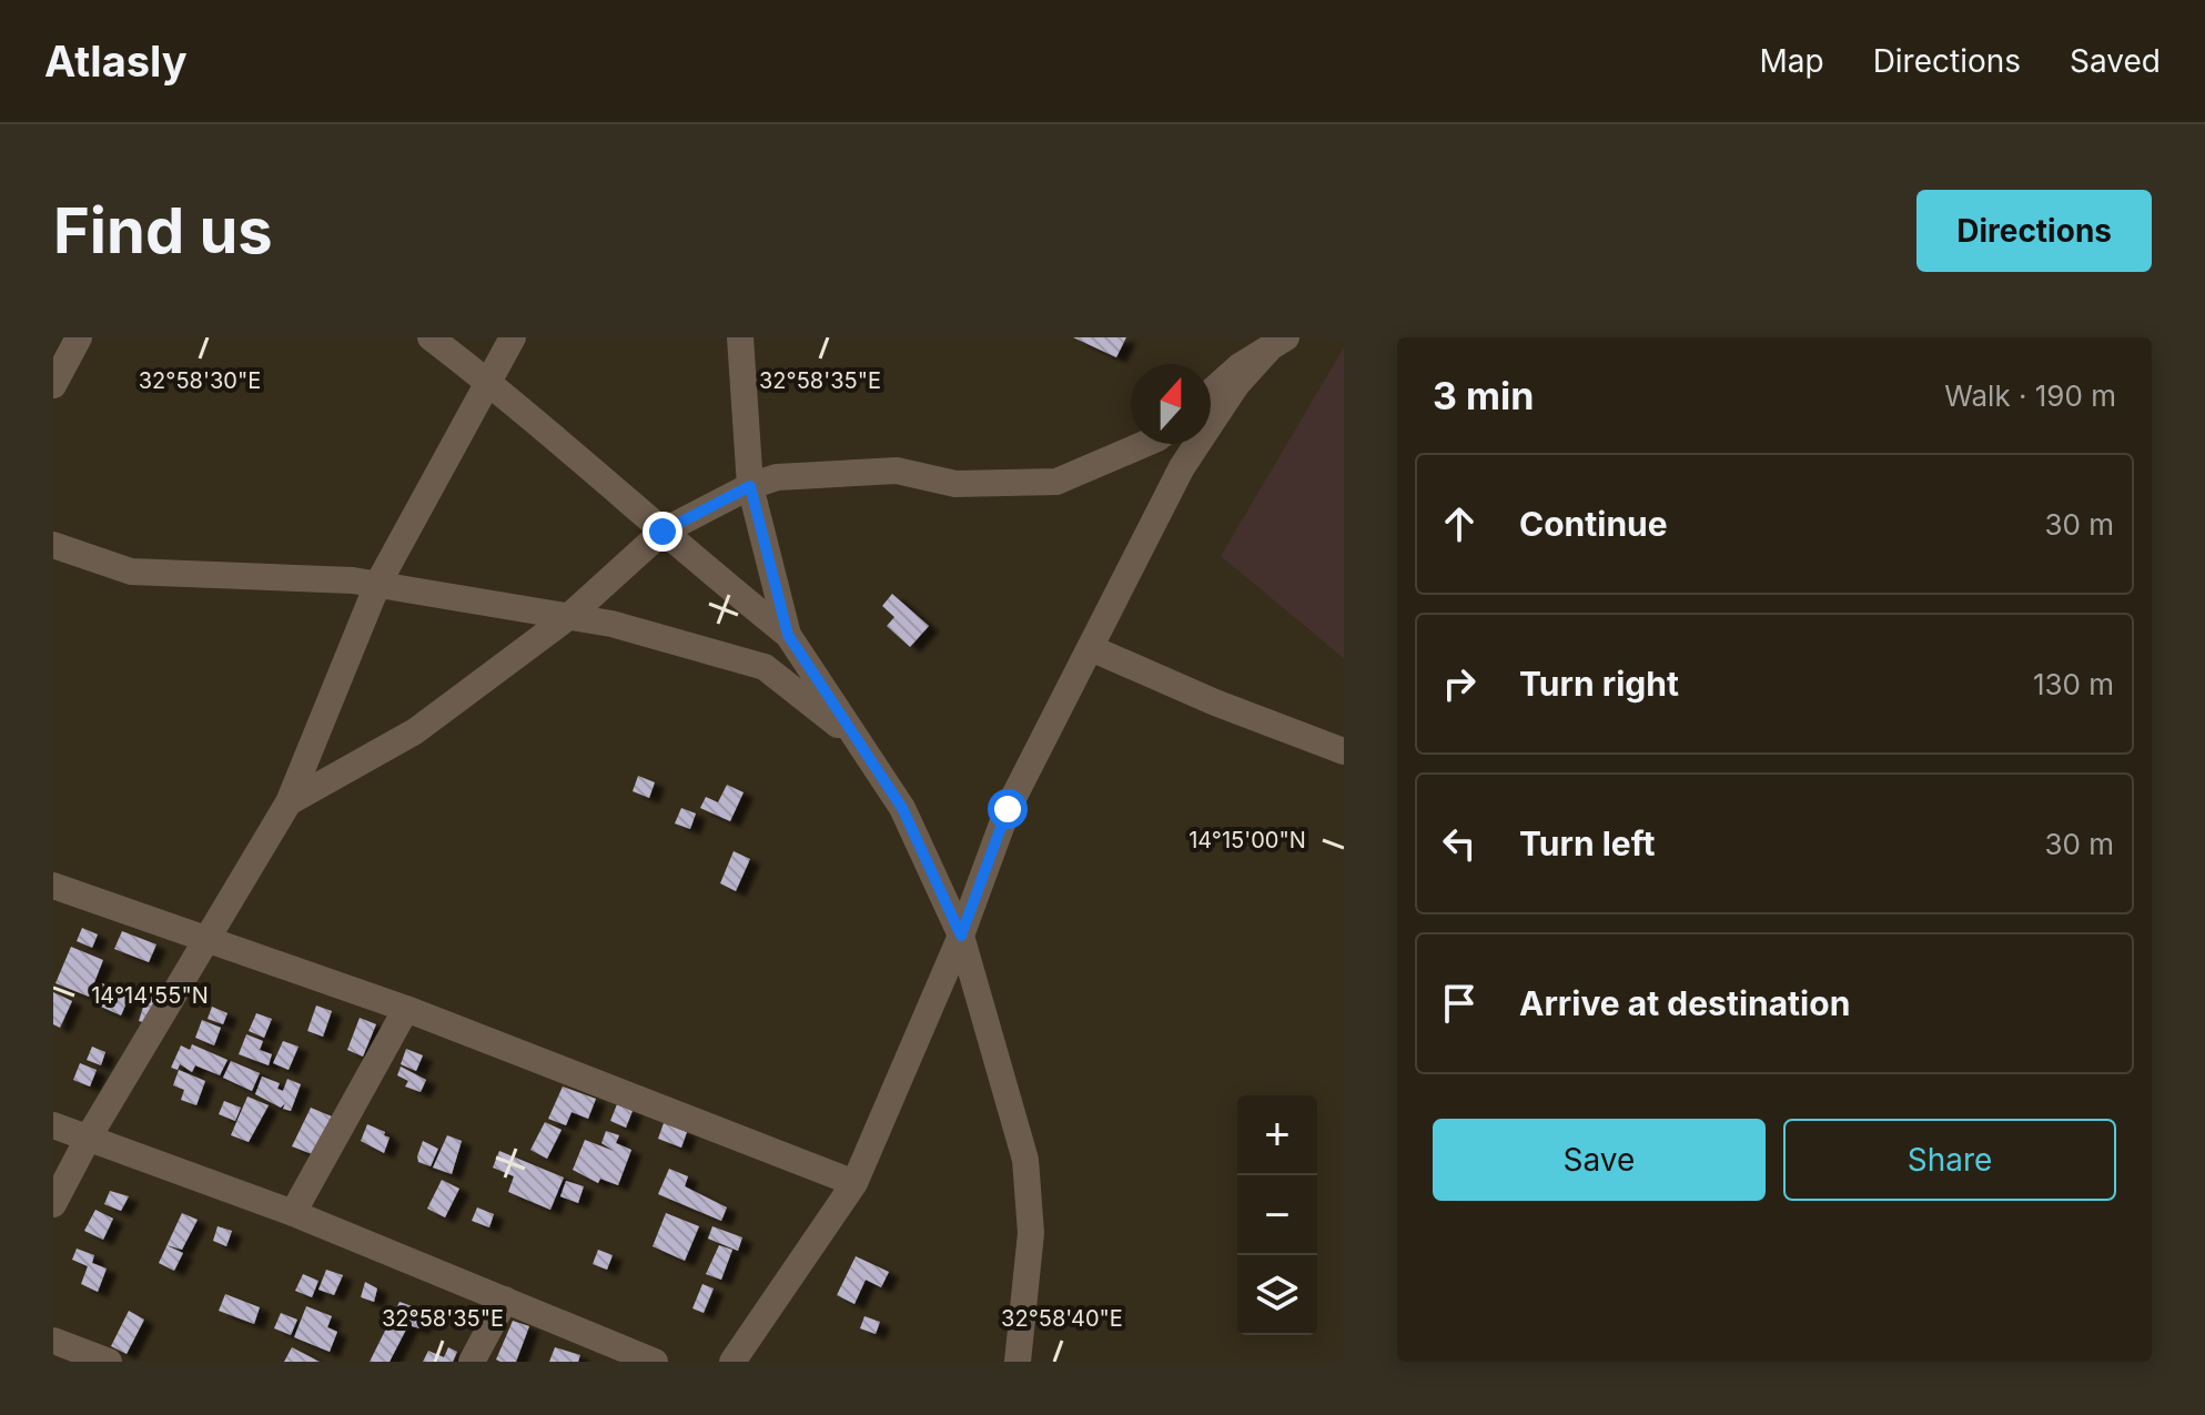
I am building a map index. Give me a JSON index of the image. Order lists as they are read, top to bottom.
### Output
{
  "north": "top",
  "page": {
    "header": "Atlasly",
    "nav": ["Map", "Directions", "Saved"],
    "buttons": [
      "Directions",
      ["Save", "Share"]
    ],
    "title": "Find us",
    "heading": ["3 min", "Walk · 190 m"],
    "list": [
      ["Continue", "30 m"],
      ["Turn right", "130 m"],
      ["Turn left", "30 m"],
      "Arrive at destination"
    ],
    "map_buttons": ["+", "−"]
  },
  "coordinates": [
    "32°58'30\"E",
    "32°58'35\"E",
    "14°15'00\"N",
    "14°14'55\"N",
    "32°58'40\"E"
  ]
}
